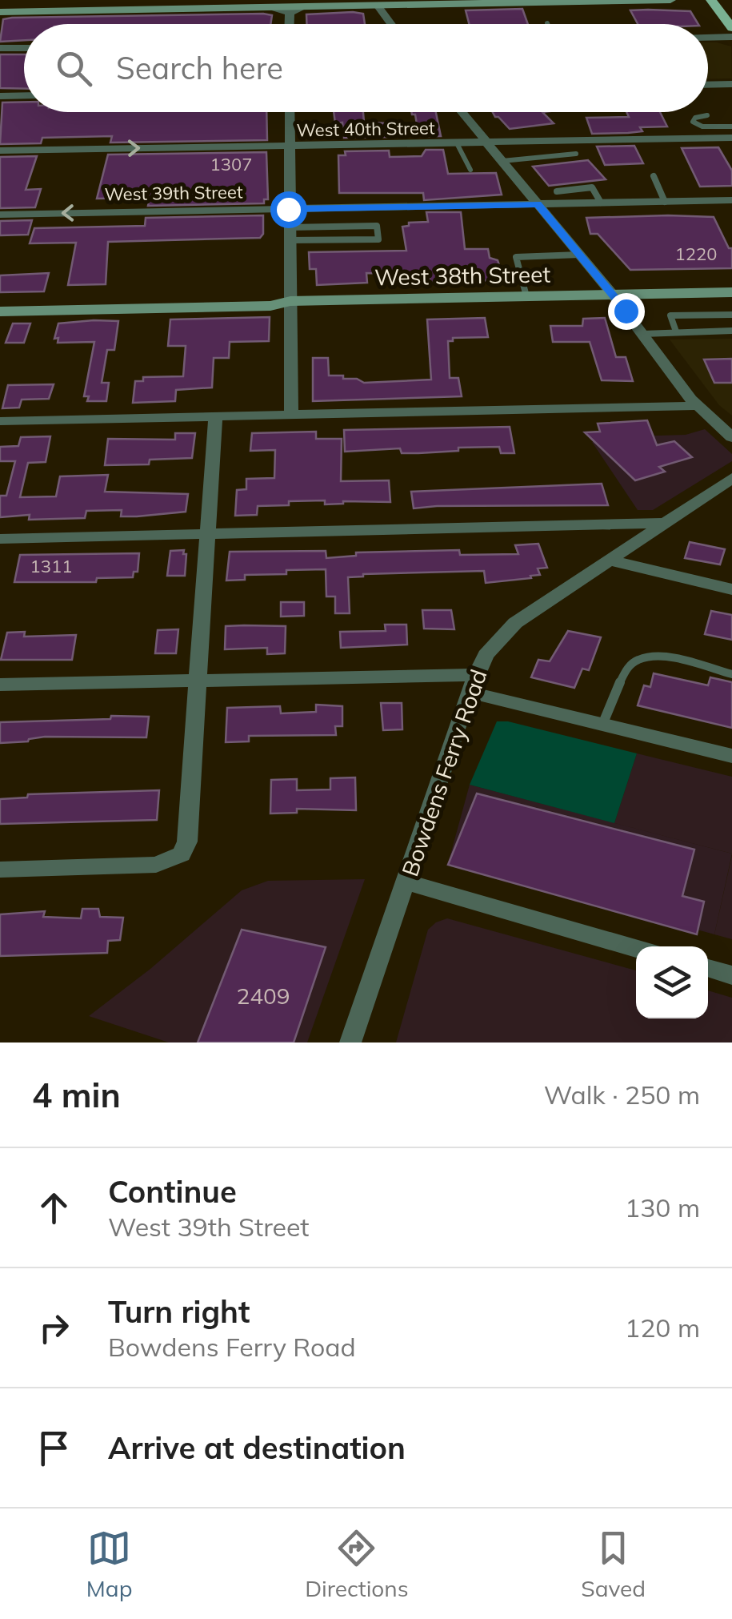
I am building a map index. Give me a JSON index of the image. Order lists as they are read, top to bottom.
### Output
{
  "streets": {
    "street": [
      "West 40th Street",
      "West 39th Street",
      "West 38th Street",
      "Bowdens Ferry Road"
    ]
  },
  "one_way": ["West 39th Street"],
  "house_numbers": [
    "1307",
    "1220",
    "1311",
    "2409"
  ],
  "page": {
    "search": "Search here",
    "heading": ["4 min", "Walk · 250 m"],
    "list": [
      ["Continue", "West 39th Street", "130 m"],
      ["Turn right", "Bowdens Ferry Road", "120 m"],
      "Arrive at destination"
    ],
    "nav": ["Map", "Directions", "Saved"]
  }
}
